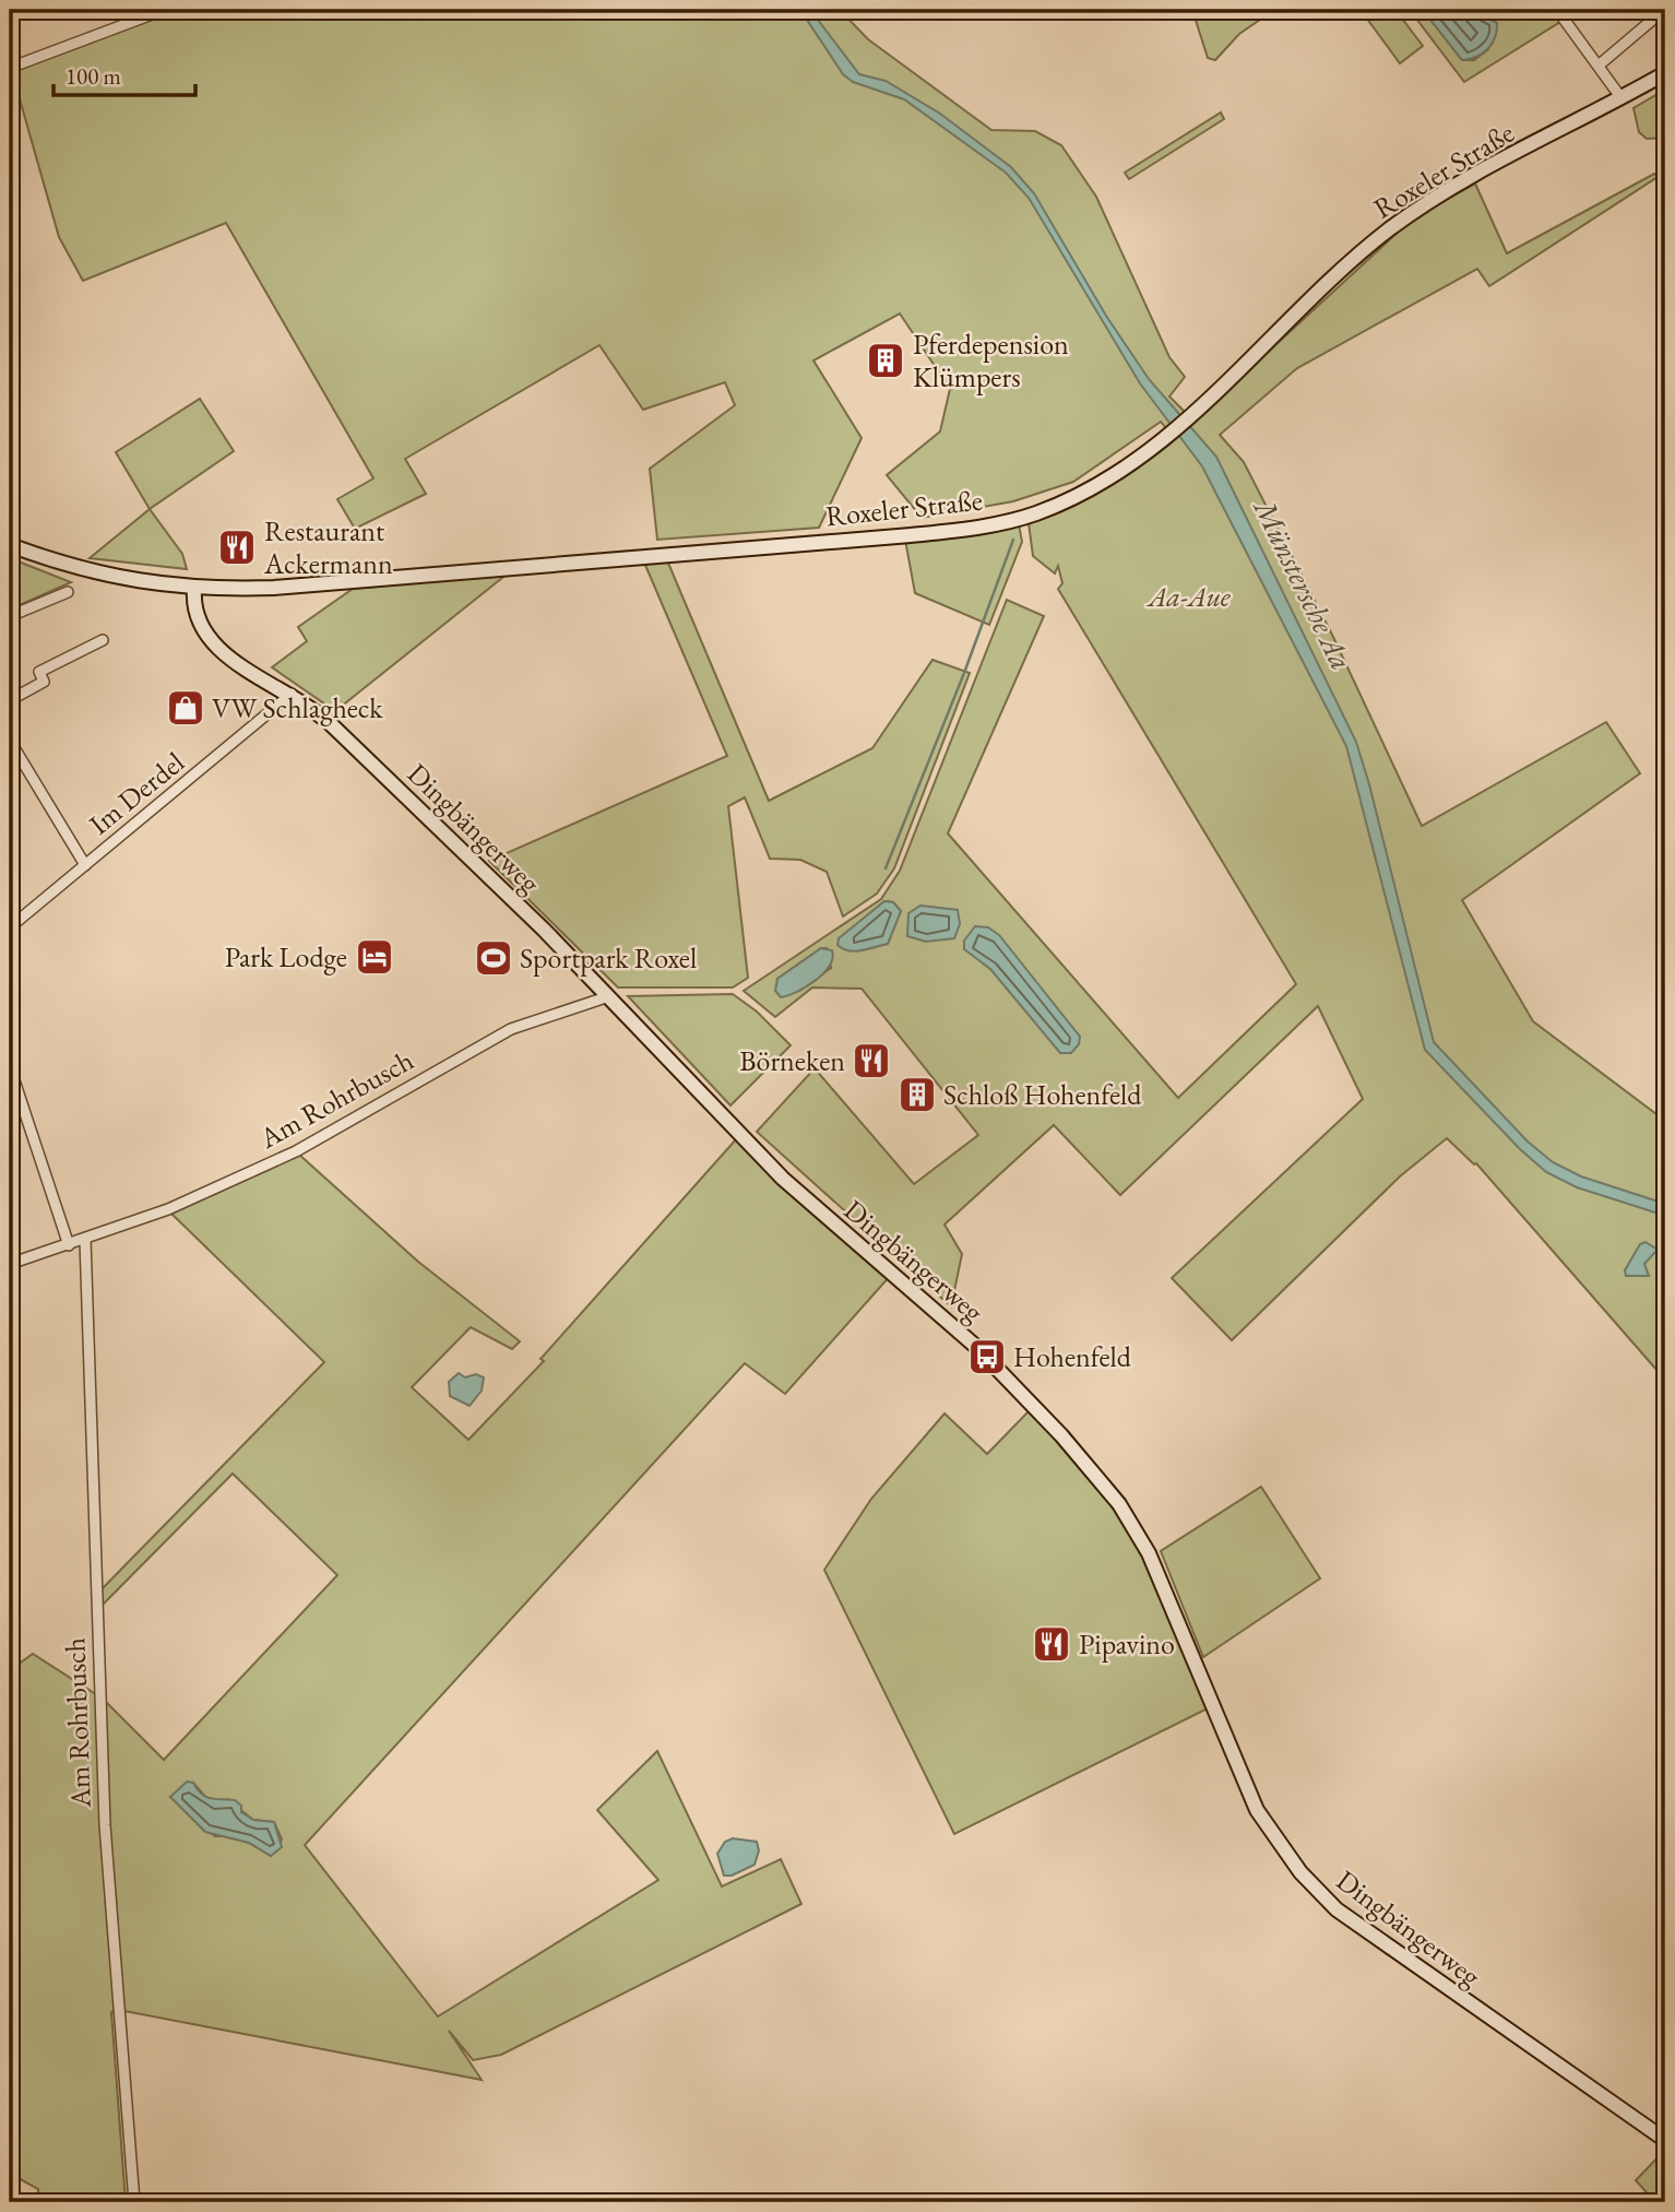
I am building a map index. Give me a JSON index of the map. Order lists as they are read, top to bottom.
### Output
{
  "streets": {
    "main road": ["Roxeler Straße", "Dingbängerweg"],
    "street": ["Im Derdel", "Am Rohrbusch"]
  },
  "crossings": [
    ["Roxeler Straße", "Dingbängerweg"],
    ["Im Derdel", "Dingbängerweg"],
    ["Dingbängerweg", "Am Rohrbusch"]
  ],
  "water": ["Münstersche Aa"],
  "parks": ["Aa-Aue"],
  "places": {
    "building": ["Pferdepension Klümpers", "Schloß Hohenfeld"],
    "restaurant": ["Restaurant Ackermann", "Börneken", "Pipavino"],
    "shop": ["VW Schlagheck"],
    "hotel": ["Park Lodge"],
    "sports": ["Sportpark Roxel"],
    "bus stop": ["Hohenfeld"]
  },
  "scale_bar": "100 m"
}
